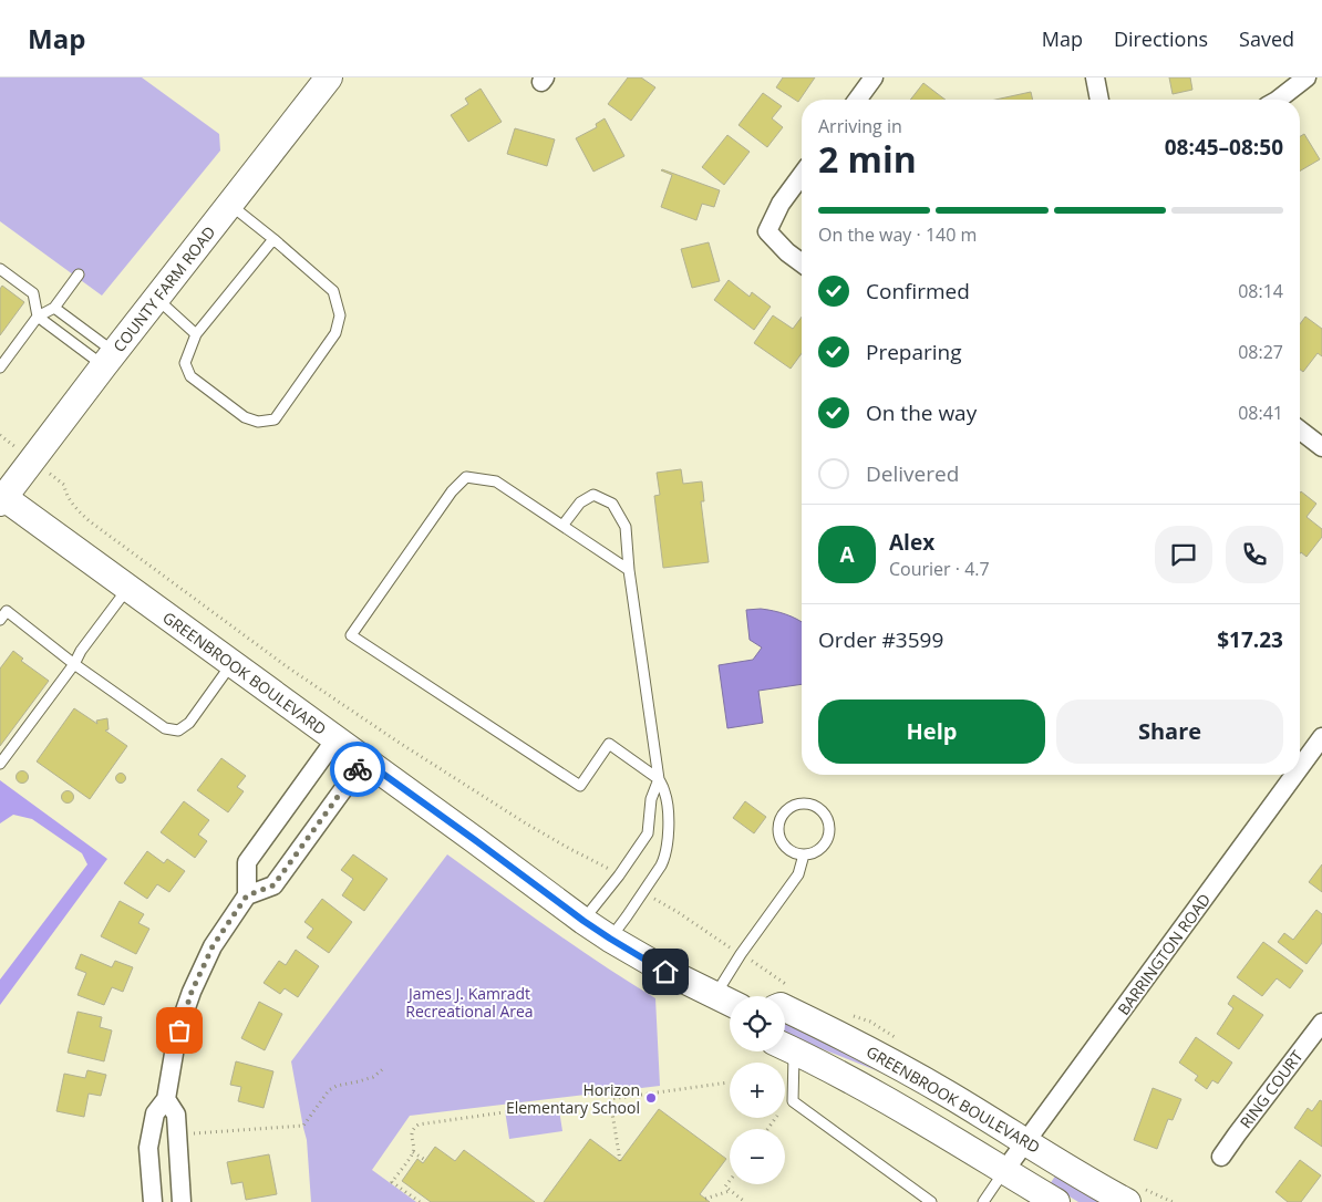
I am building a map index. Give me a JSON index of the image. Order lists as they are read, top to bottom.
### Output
{
  "streets": {
    "main road": ["COUNTY FARM ROAD", "GREENBROOK BOULEVARD"],
    "street": ["BARRINGTON ROAD", "RING COURT"]
  },
  "crossings": [
    ["COUNTY FARM ROAD", "GREENBROOK BOULEVARD"],
    ["GREENBROOK BOULEVARD", "BARRINGTON ROAD"]
  ],
  "parks": ["James J. Kamradt Recreational Area"],
  "places": ["Horizon Elementary School"],
  "page": {
    "header": "Map",
    "nav": ["Map", "Directions", "Saved"],
    "heading": ["2 min", "Arriving in", "08:45–08:50"],
    "panel": [
      "Alex",
      "Courier · 4.7",
      "Order #3599",
      "$17.23"
    ],
    "bar": "On the way · 140 m",
    "list": [
      ["Confirmed", "08:14"],
      ["Preparing", "08:27"],
      ["On the way", "08:41"],
      "Delivered"
    ],
    "round": "A",
    "buttons": ["Help", "Share"],
    "map_buttons": ["+", "−"]
  }
}
